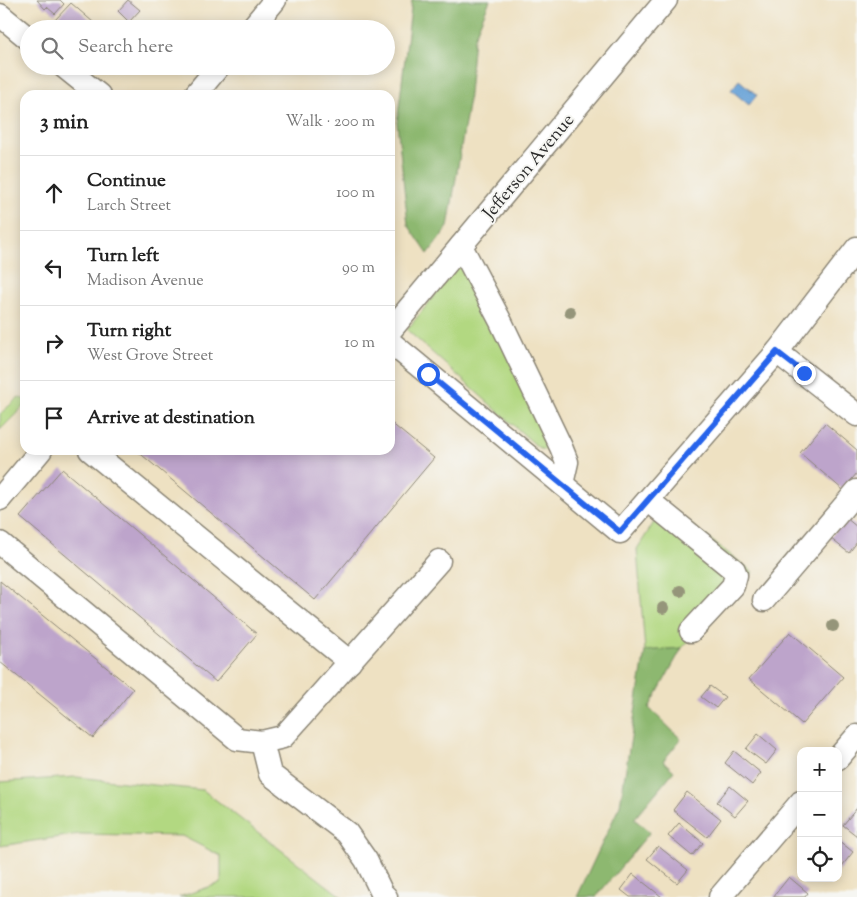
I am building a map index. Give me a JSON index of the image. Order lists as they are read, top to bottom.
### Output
{
  "streets": {
    "street": ["Jefferson Avenue"]
  },
  "page": {
    "search": "Search here",
    "heading": ["3 min", "Walk · 200 m"],
    "list": [
      ["Continue", "Larch Street", "100 m"],
      ["Turn left", "Madison Avenue", "90 m"],
      ["Turn right", "West Grove Street", "10 m"],
      "Arrive at destination"
    ],
    "map_buttons": ["+", "−"]
  }
}
